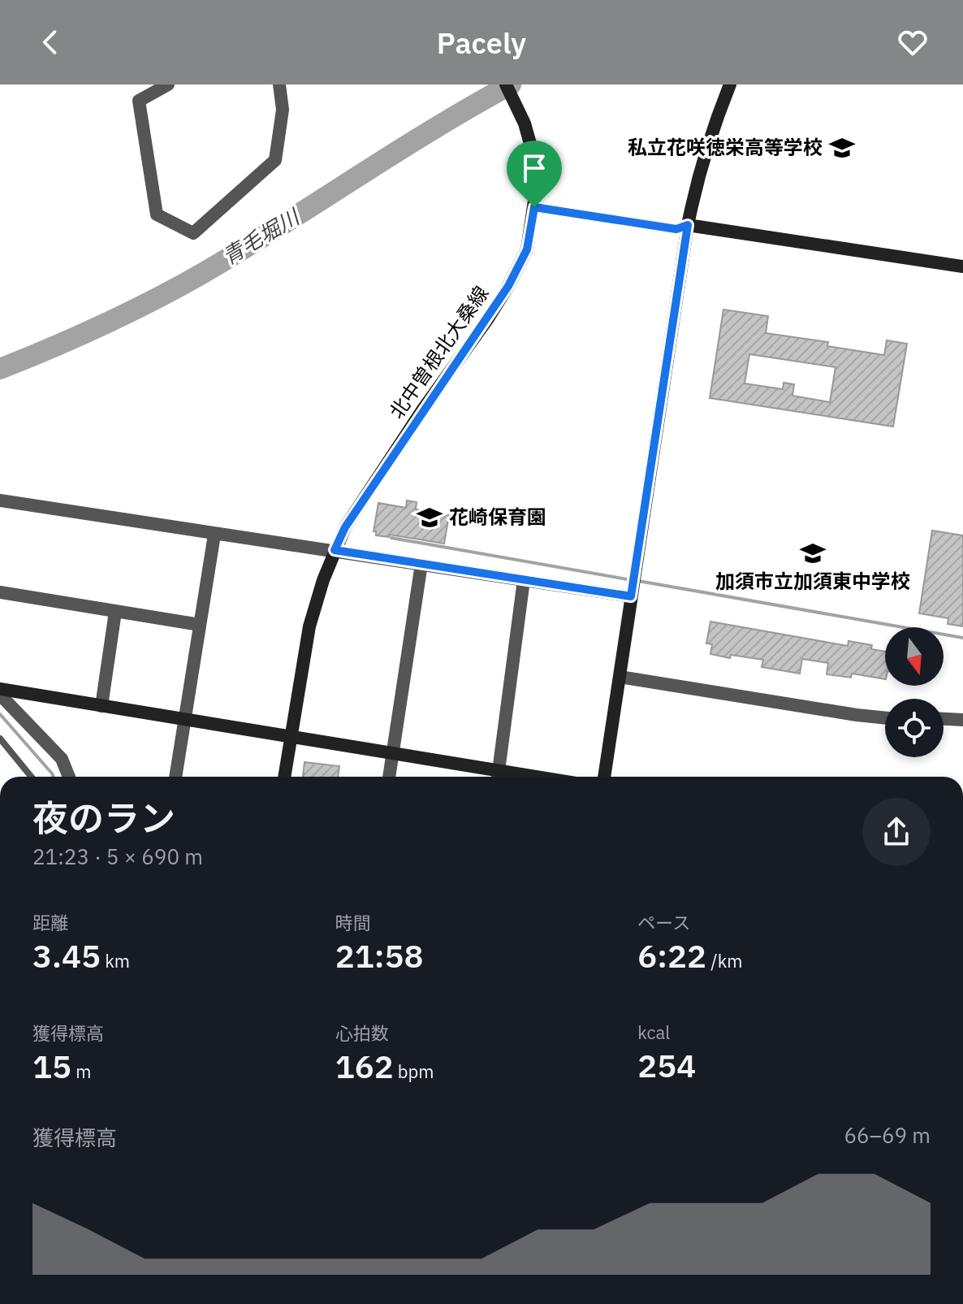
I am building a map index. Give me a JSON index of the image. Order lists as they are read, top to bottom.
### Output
{
  "streets": {
    "street": ["北中曽根北大桑線"]
  },
  "water": ["青毛堀川"],
  "places": {
    "school or university": ["私立花咲徳栄高等学校", "花崎保育園", "加須市立加須東中学校"]
  },
  "north": "bottom",
  "page": {
    "header": "Pacely",
    "heading": ["夜のラン", "21:23 · 5 × 690 m"],
    "stats": [
      ["距離", "3.45 km"],
      ["時間", "21:58"],
      ["ペース", "6:22 /km"],
      ["獲得標高", "15 m"],
      ["心拍数", "162 bpm"],
      ["kcal", "254"]
    ],
    "chart": ["獲得標高", "66–69 m"]
  }
}
